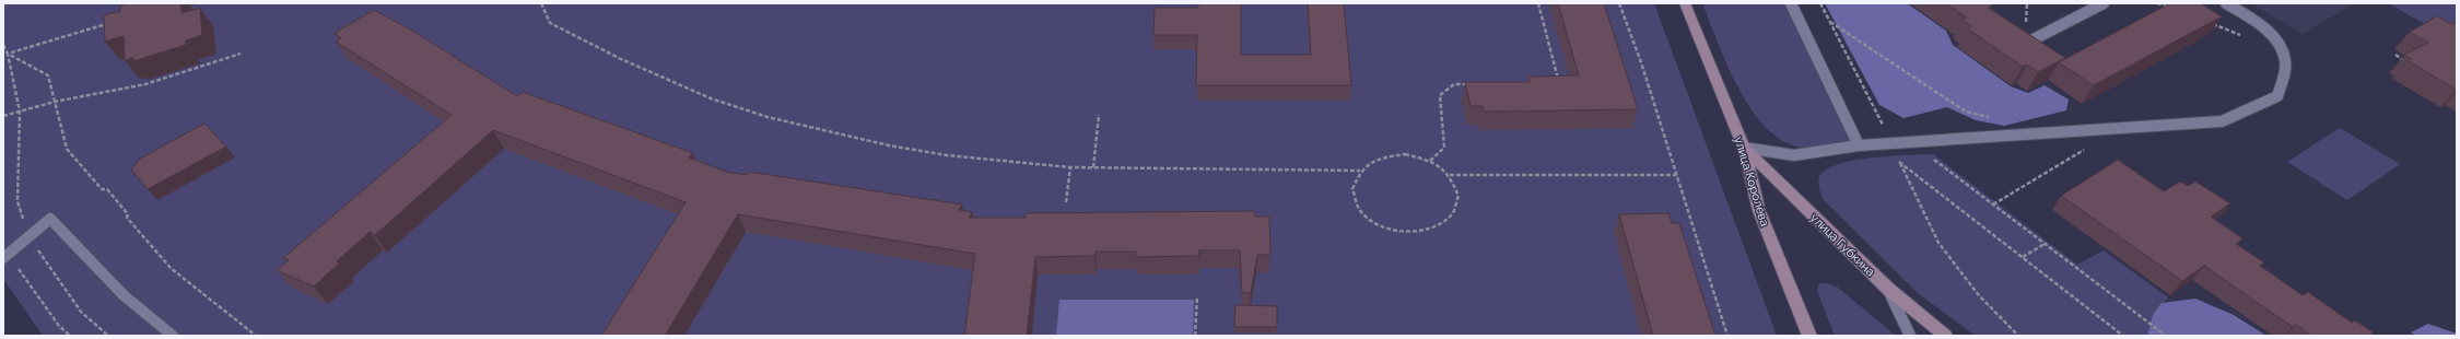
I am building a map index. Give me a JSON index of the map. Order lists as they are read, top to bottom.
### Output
{
  "streets": {
    "street": ["улица Королёва", "улица Губкина"]
  },
  "crossings": [
    ["улица Королёва", "улица Губкина"]
  ]
}
